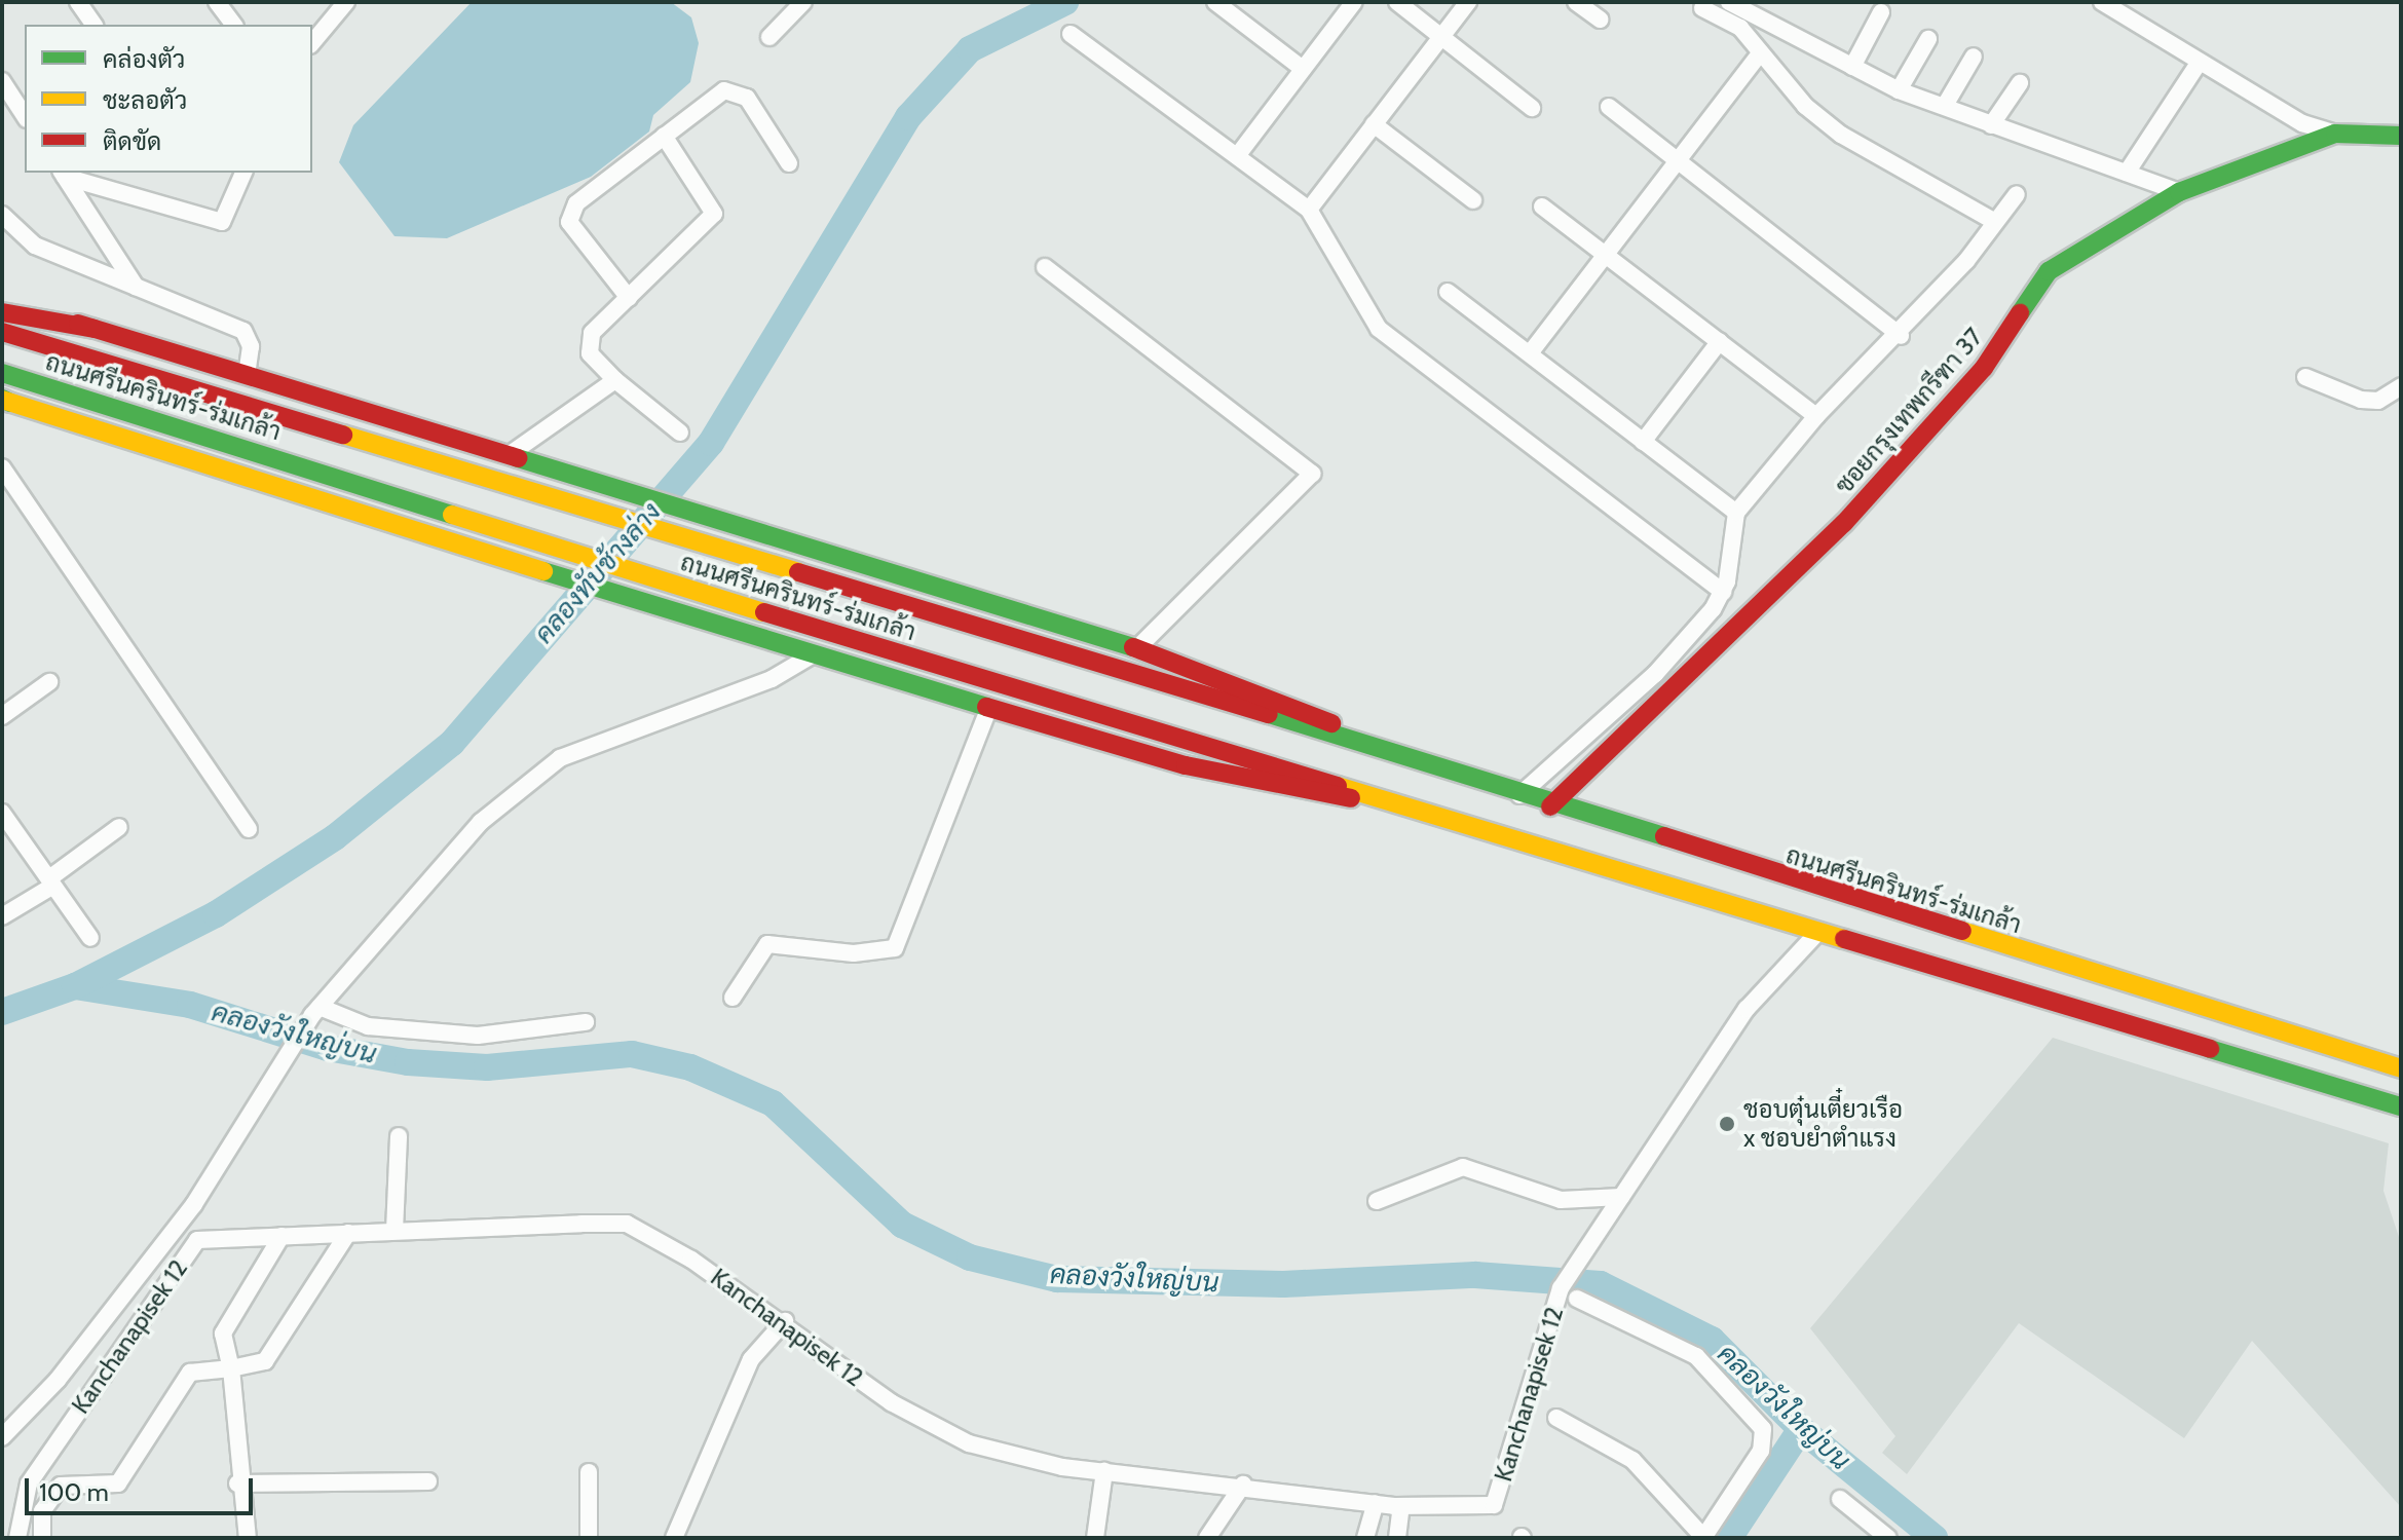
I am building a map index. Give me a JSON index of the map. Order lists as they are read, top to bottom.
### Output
{
  "streets": {
    "main road": ["ถนนศรีนครินทร์-ร่มเกล้า", "ซอยกรุงเทพกรีฑา 37"],
    "street": ["Kanchanapisek 12"]
  },
  "crossings": [
    ["ถนนศรีนครินทร์-ร่มเกล้า", "ซอยกรุงเทพกรีฑา 37"]
  ],
  "water": ["คลองทับช้างล่าง", "คลองวังใหญ่บน"],
  "places": ["ชอบตุ๋นเตี๋ยวเรือ x ชอบยำตำแรง"],
  "legend": ["คล่องตัว", "ชะลอตัว", "ติดขัด"],
  "scale_bar": "100 m"
}
